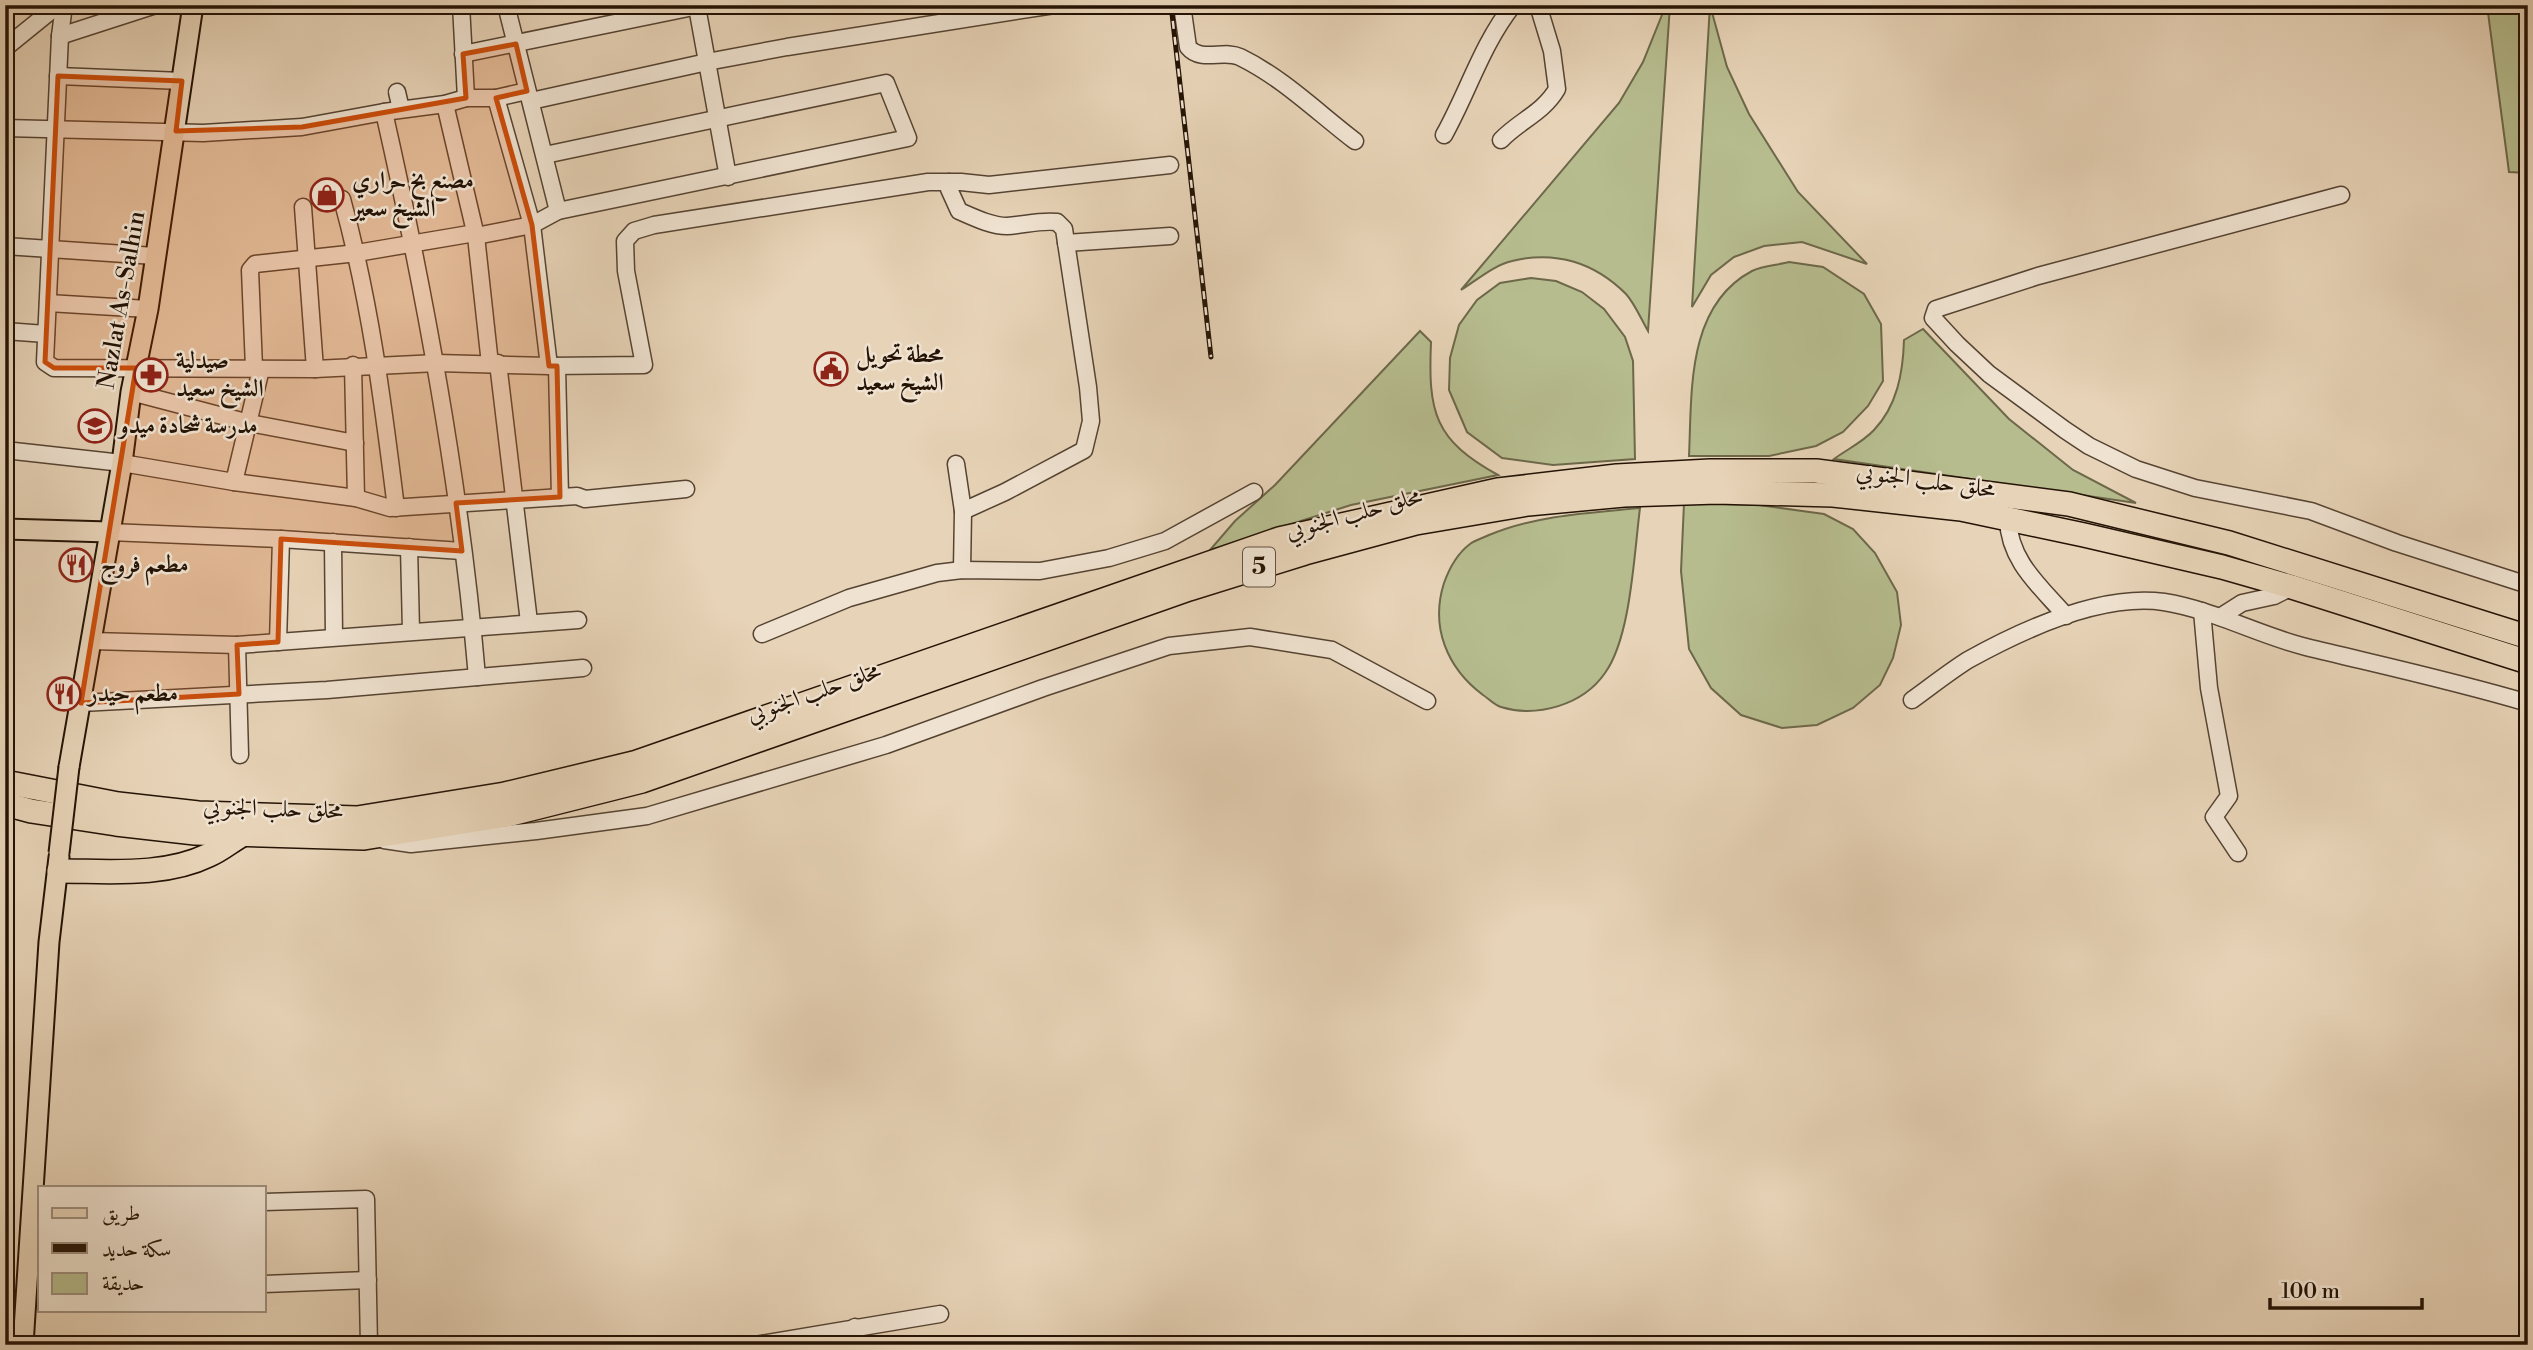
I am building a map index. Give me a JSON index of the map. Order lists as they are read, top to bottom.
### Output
{
  "streets": {
    "highway": ["محلق حلب الجنوبي", "5"],
    "main road": ["Nazlat As-Salhin"]
  },
  "places": {
    "shop": ["مصنع بخ حراري الشيخ سعير"],
    "public building": ["محطة تحويل الشيخ سعيد"],
    "pharmacy": ["صيدلية الشيخ سعيد"],
    "school or university": ["مدرسة شحادة ميدو"],
    "restaurant": ["مطعم فروج", "مطعم حيدر"]
  },
  "legend": ["طريق", "سكة حديد", "حديقة"],
  "scale_bar": "100 m"
}
